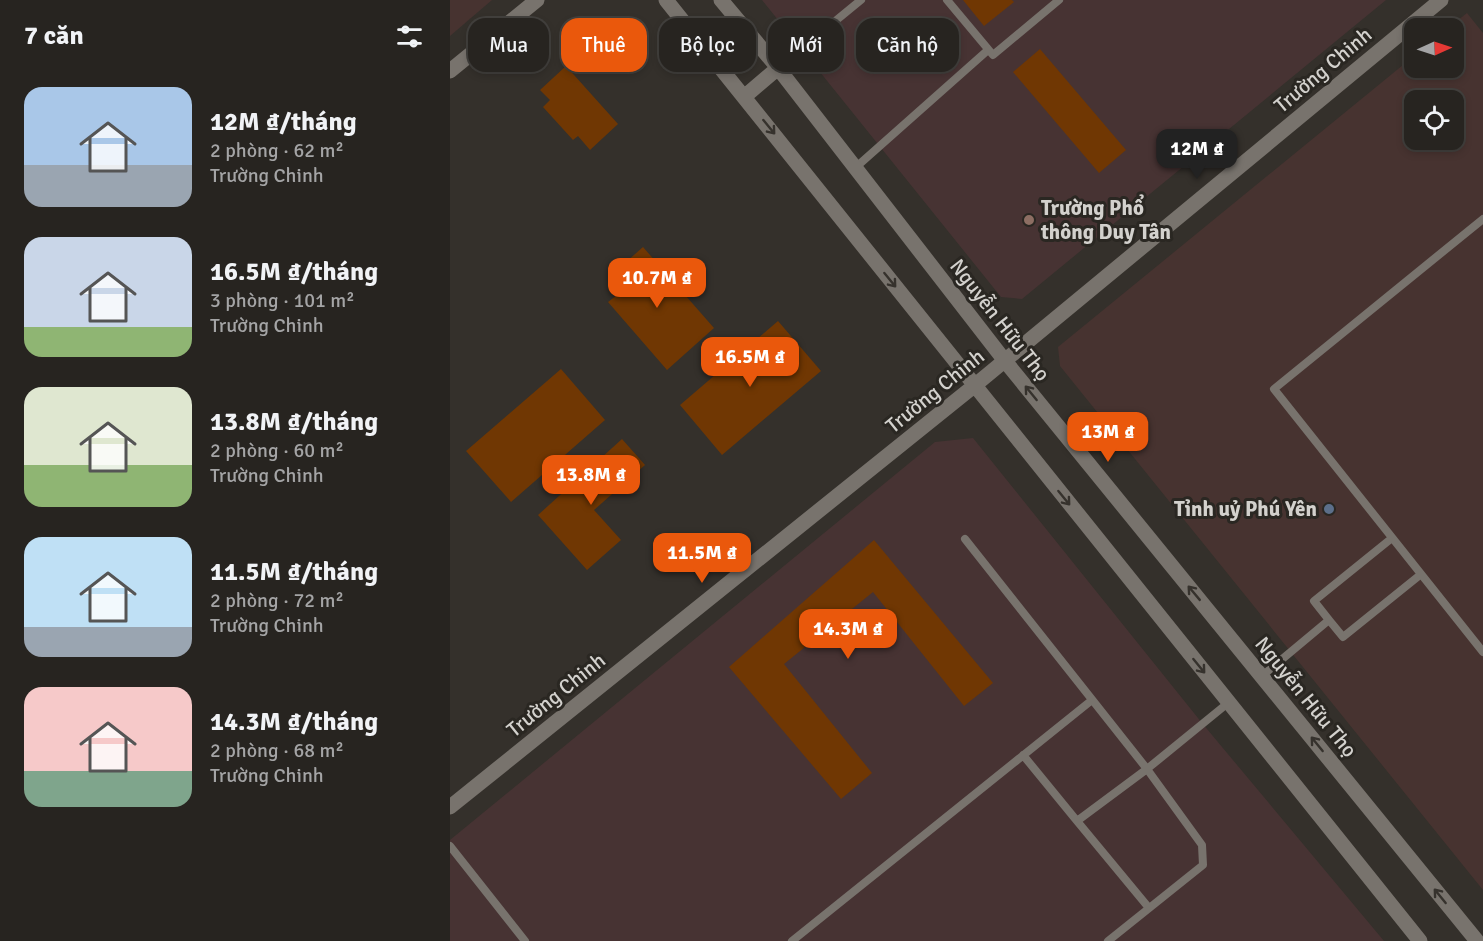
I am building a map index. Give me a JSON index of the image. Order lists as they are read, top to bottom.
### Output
{
  "streets": {
    "street": ["Trường Chinh", "Nguyễn Hữu Thọ"]
  },
  "crossings": [
    ["Trường Chinh", "Nguyễn Hữu Thọ"]
  ],
  "places": ["Trường Phổ thông Duy Tân", "Tỉnh uỷ Phú Yên"],
  "north": "right",
  "page": {
    "heading": "7 căn",
    "chip": [
      "Mua",
      "Thuê",
      "Bộ lọc",
      "Mới",
      "Căn hộ"
    ],
    "list": [
      {
        "name": "12M ₫/tháng",
        "note": "2 phòng · 62 m² · Trường Chinh"
      },
      {
        "name": "16.5M ₫/tháng",
        "note": "3 phòng · 101 m² · Trường Chinh"
      },
      {
        "name": "13.8M ₫/tháng",
        "note": "2 phòng · 60 m² · Trường Chinh"
      },
      {
        "name": "11.5M ₫/tháng",
        "note": "2 phòng · 72 m² · Trường Chinh"
      },
      {
        "name": "14.3M ₫/tháng",
        "note": "2 phòng · 68 m² · Trường Chinh"
      }
    ],
    "price": [
      "12M ₫",
      "10.7M ₫",
      "16.5M ₫",
      "13M ₫",
      "13.8M ₫",
      "11.5M ₫",
      "14.3M ₫"
    ]
  }
}
